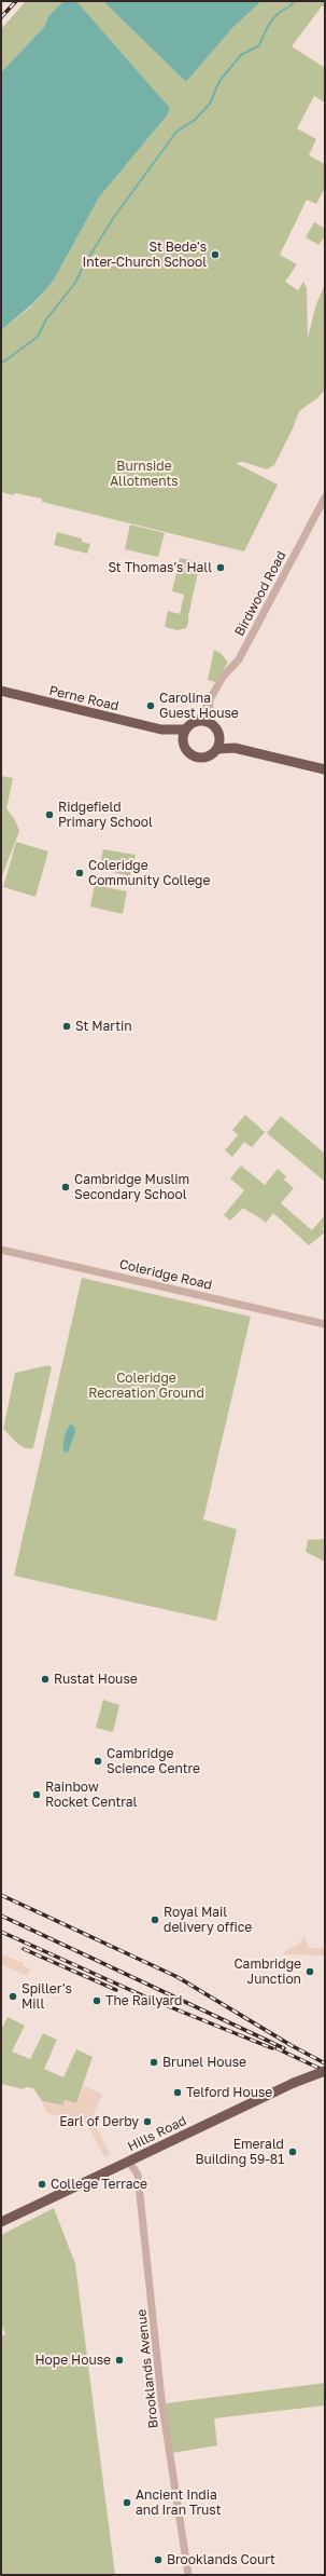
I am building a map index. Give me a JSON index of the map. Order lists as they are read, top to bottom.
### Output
{
  "streets": {
    "main road": ["Perne Road", "Hills Road"],
    "street": ["Birdwood Road", "Coleridge Road", "Brooklands Avenue"]
  },
  "crossings": [
    ["Birdwood Road", "Perne Road"],
    ["Hills Road", "Brooklands Avenue"]
  ],
  "parks": ["Burnside Allotments", "Coleridge Recreation Ground"],
  "places": [
    "St Bede's Inter-Church School",
    "St Thomas's Hall",
    "Carolina Guest House",
    "Ridgefield Primary School",
    "Coleridge Community College",
    "St Martin",
    "Cambridge Muslim Secondary School",
    "Rustat House",
    "Cambridge Science Centre",
    "Rainbow Rocket Central",
    "Royal Mail delivery office",
    "Cambridge Junction",
    "Spiller's Mill",
    "The Railyard",
    "Brunel House",
    "Telford House",
    "Earl of Derby",
    "Emerald Building 59-81",
    "College Terrace",
    "Hope House",
    "Ancient India and Iran Trust",
    "Brooklands Court"
  ]
}
